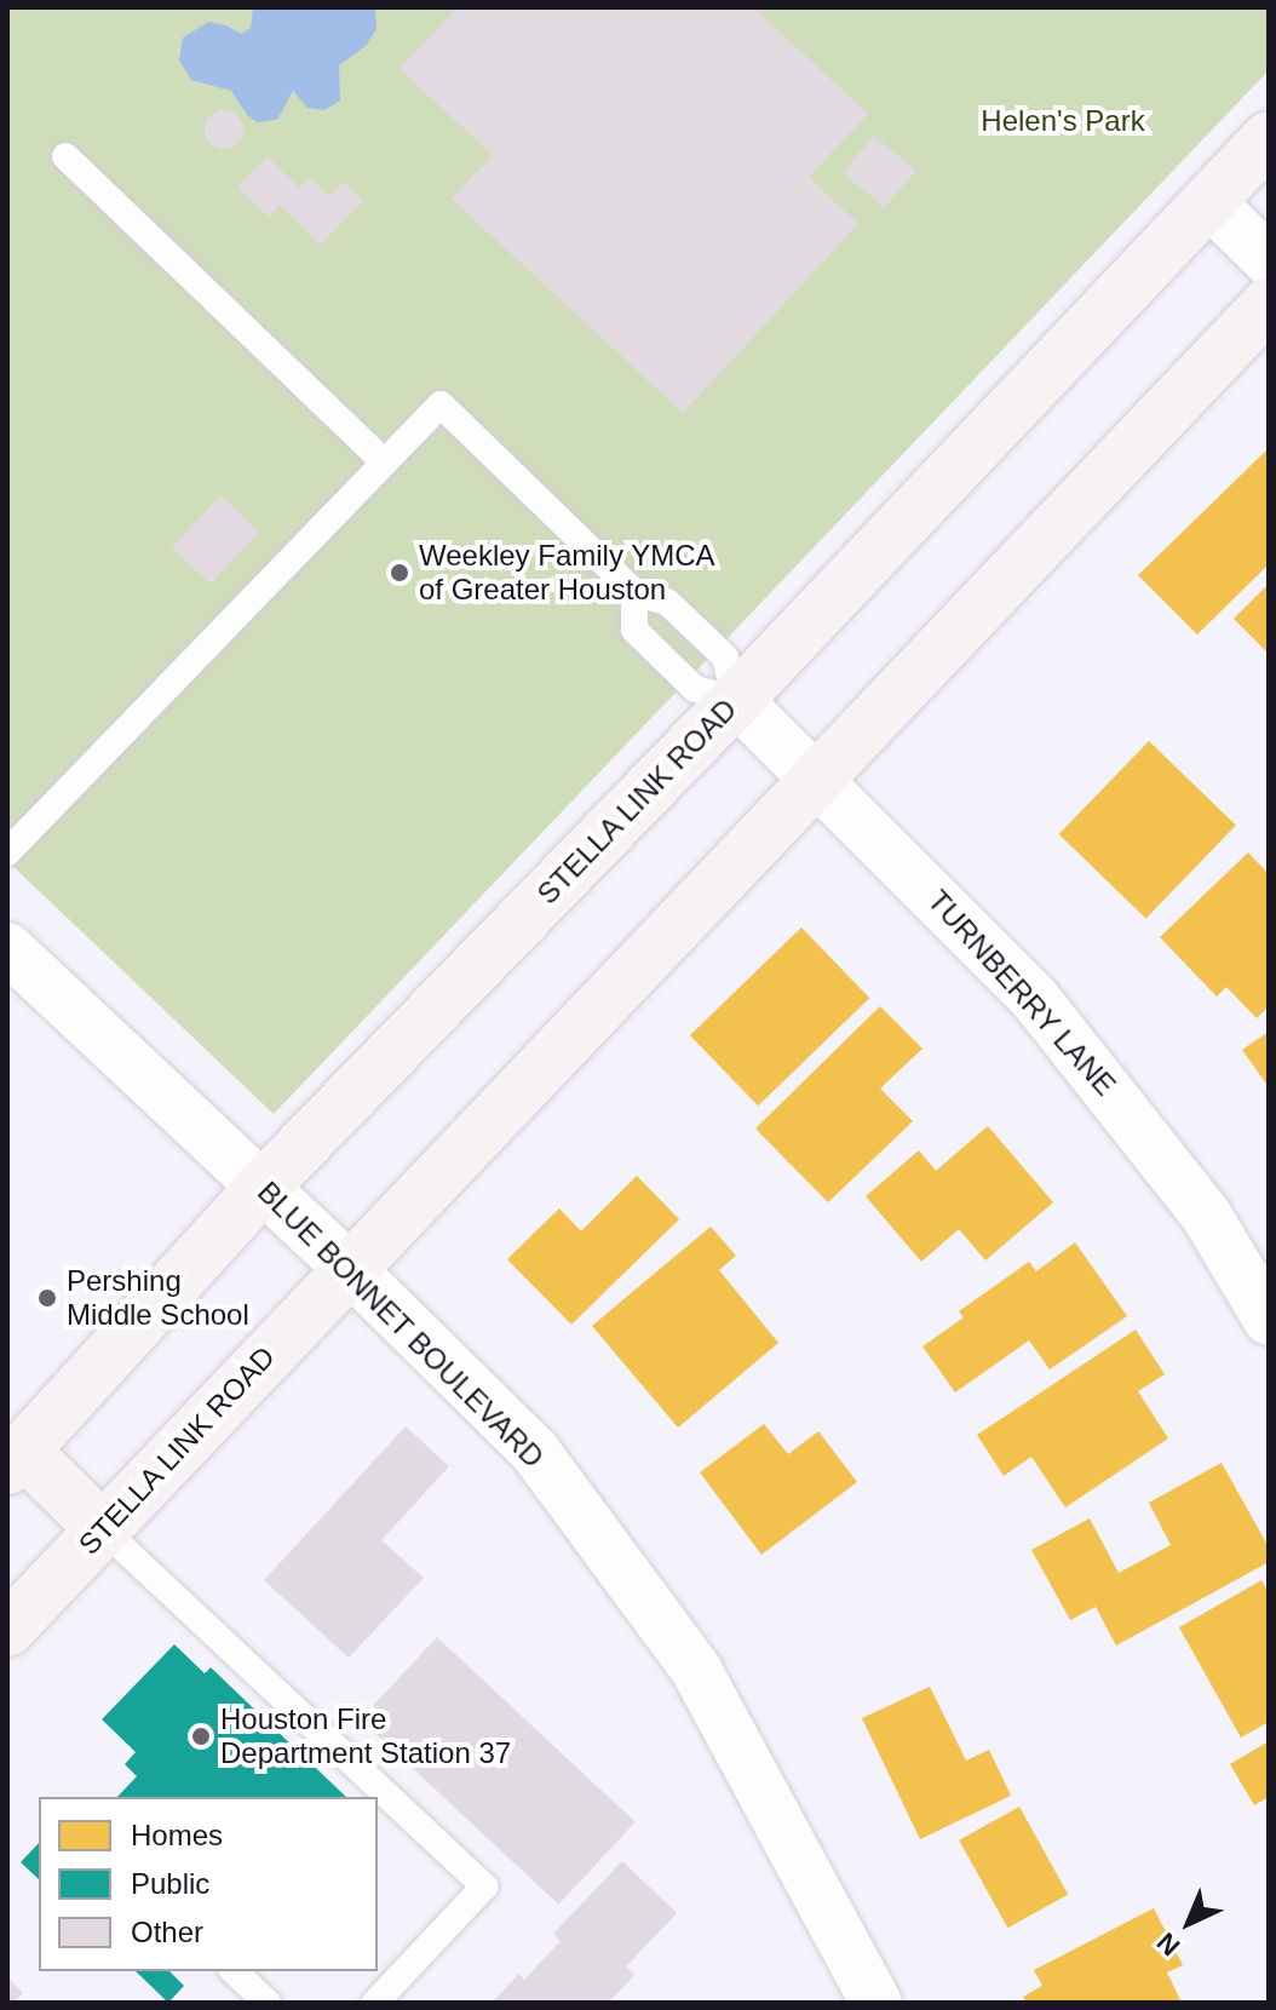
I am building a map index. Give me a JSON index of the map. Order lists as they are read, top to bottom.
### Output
{
  "streets": {
    "main road": ["STELLA LINK ROAD"],
    "street": ["TURNBERRY LANE", "BLUE BONNET BOULEVARD"]
  },
  "crossings": [
    ["STELLA LINK ROAD", "TURNBERRY LANE"],
    ["STELLA LINK ROAD", "BLUE BONNET BOULEVARD"]
  ],
  "parks": ["Helen's Park"],
  "places": ["Weekley Family YMCA of Greater Houston", "Pershing Middle School", "Houston Fire Department Station 37"],
  "legend": ["Homes", "Public", "Other"],
  "north": "bottom left"
}
